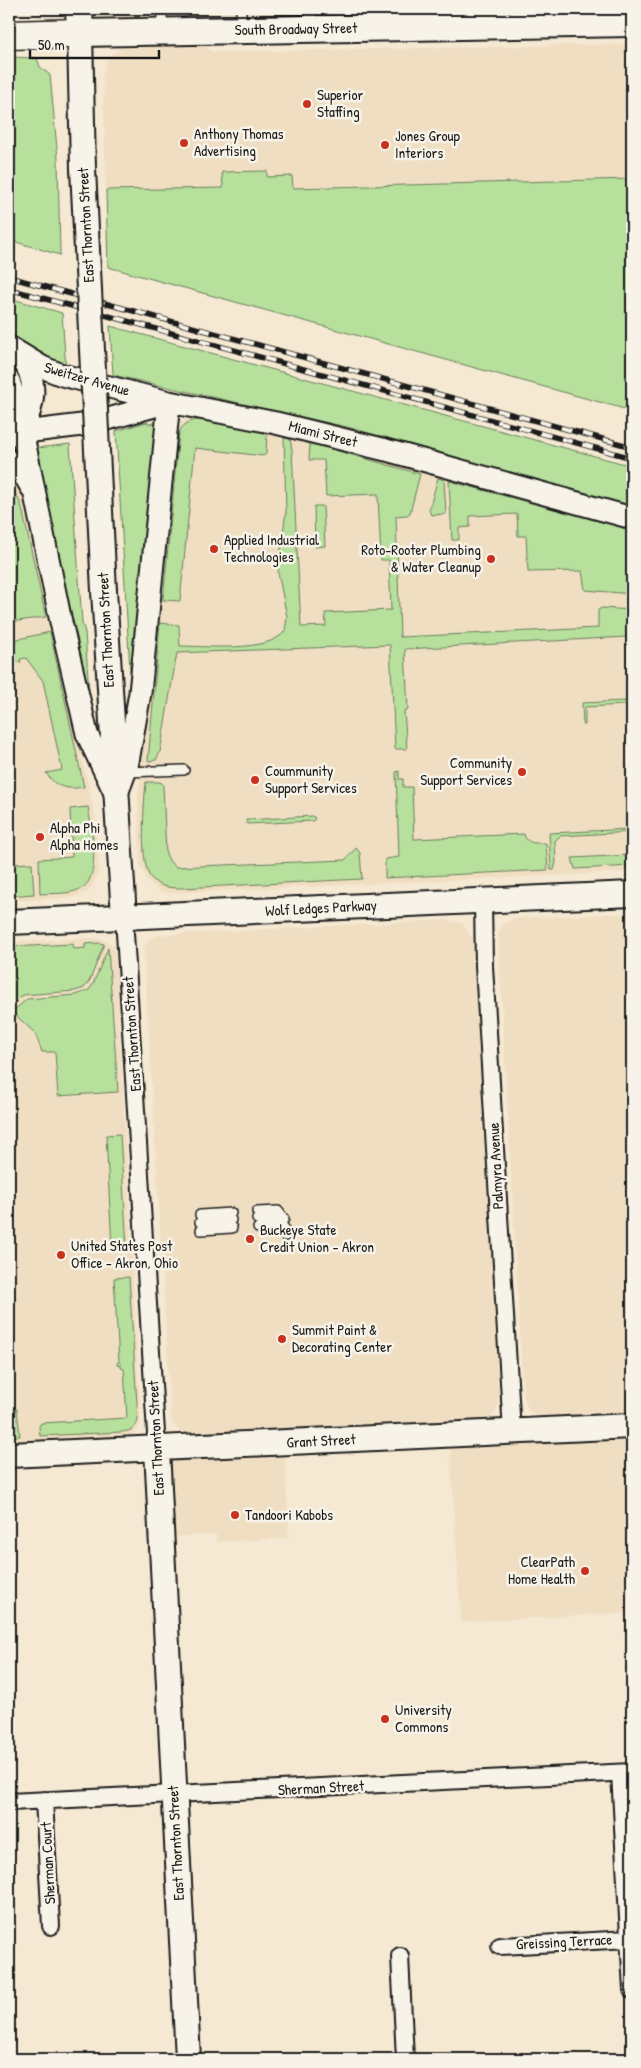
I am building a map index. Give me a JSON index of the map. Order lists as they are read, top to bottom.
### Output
{
  "streets": {
    "main road": [
      "South Broadway Street",
      "East Thornton Street",
      "Wolf Ledges Parkway",
      "Grant Street"
    ],
    "street": [
      "Sweitzer Avenue",
      "Miami Street",
      "Palmyra Avenue",
      "Sherman Street",
      "Sherman Court",
      "Greissing Terrace"
    ]
  },
  "crossings": [
    ["South Broadway Street", "East Thornton Street"],
    ["East Thornton Street", "Wolf Ledges Parkway"],
    ["East Thornton Street", "Grant Street"],
    ["East Thornton Street", "Sherman Street"],
    ["Sweitzer Avenue", "Miami Street"],
    ["Wolf Ledges Parkway", "Palmyra Avenue"],
    ["Palmyra Avenue", "Grant Street"],
    ["Sherman Street", "Sherman Court"]
  ],
  "places": [
    "Superior Staffing",
    "Anthony Thomas Advertising",
    "Jones Group Interiors",
    "Applied Industrial Technologies",
    "Roto-Rooter Plumbing & Water Cleanup",
    "Community Support Services",
    "Coummunity Support Services",
    "Alpha Phi Alpha Homes",
    "Buckeye State Credit Union - Akron",
    "United States Post Office - Akron, Ohio",
    "Summit Paint & Decorating Center",
    "Tandoori Kabobs",
    "ClearPath Home Health",
    "University Commons"
  ],
  "scale_bar": "50 m"
}
